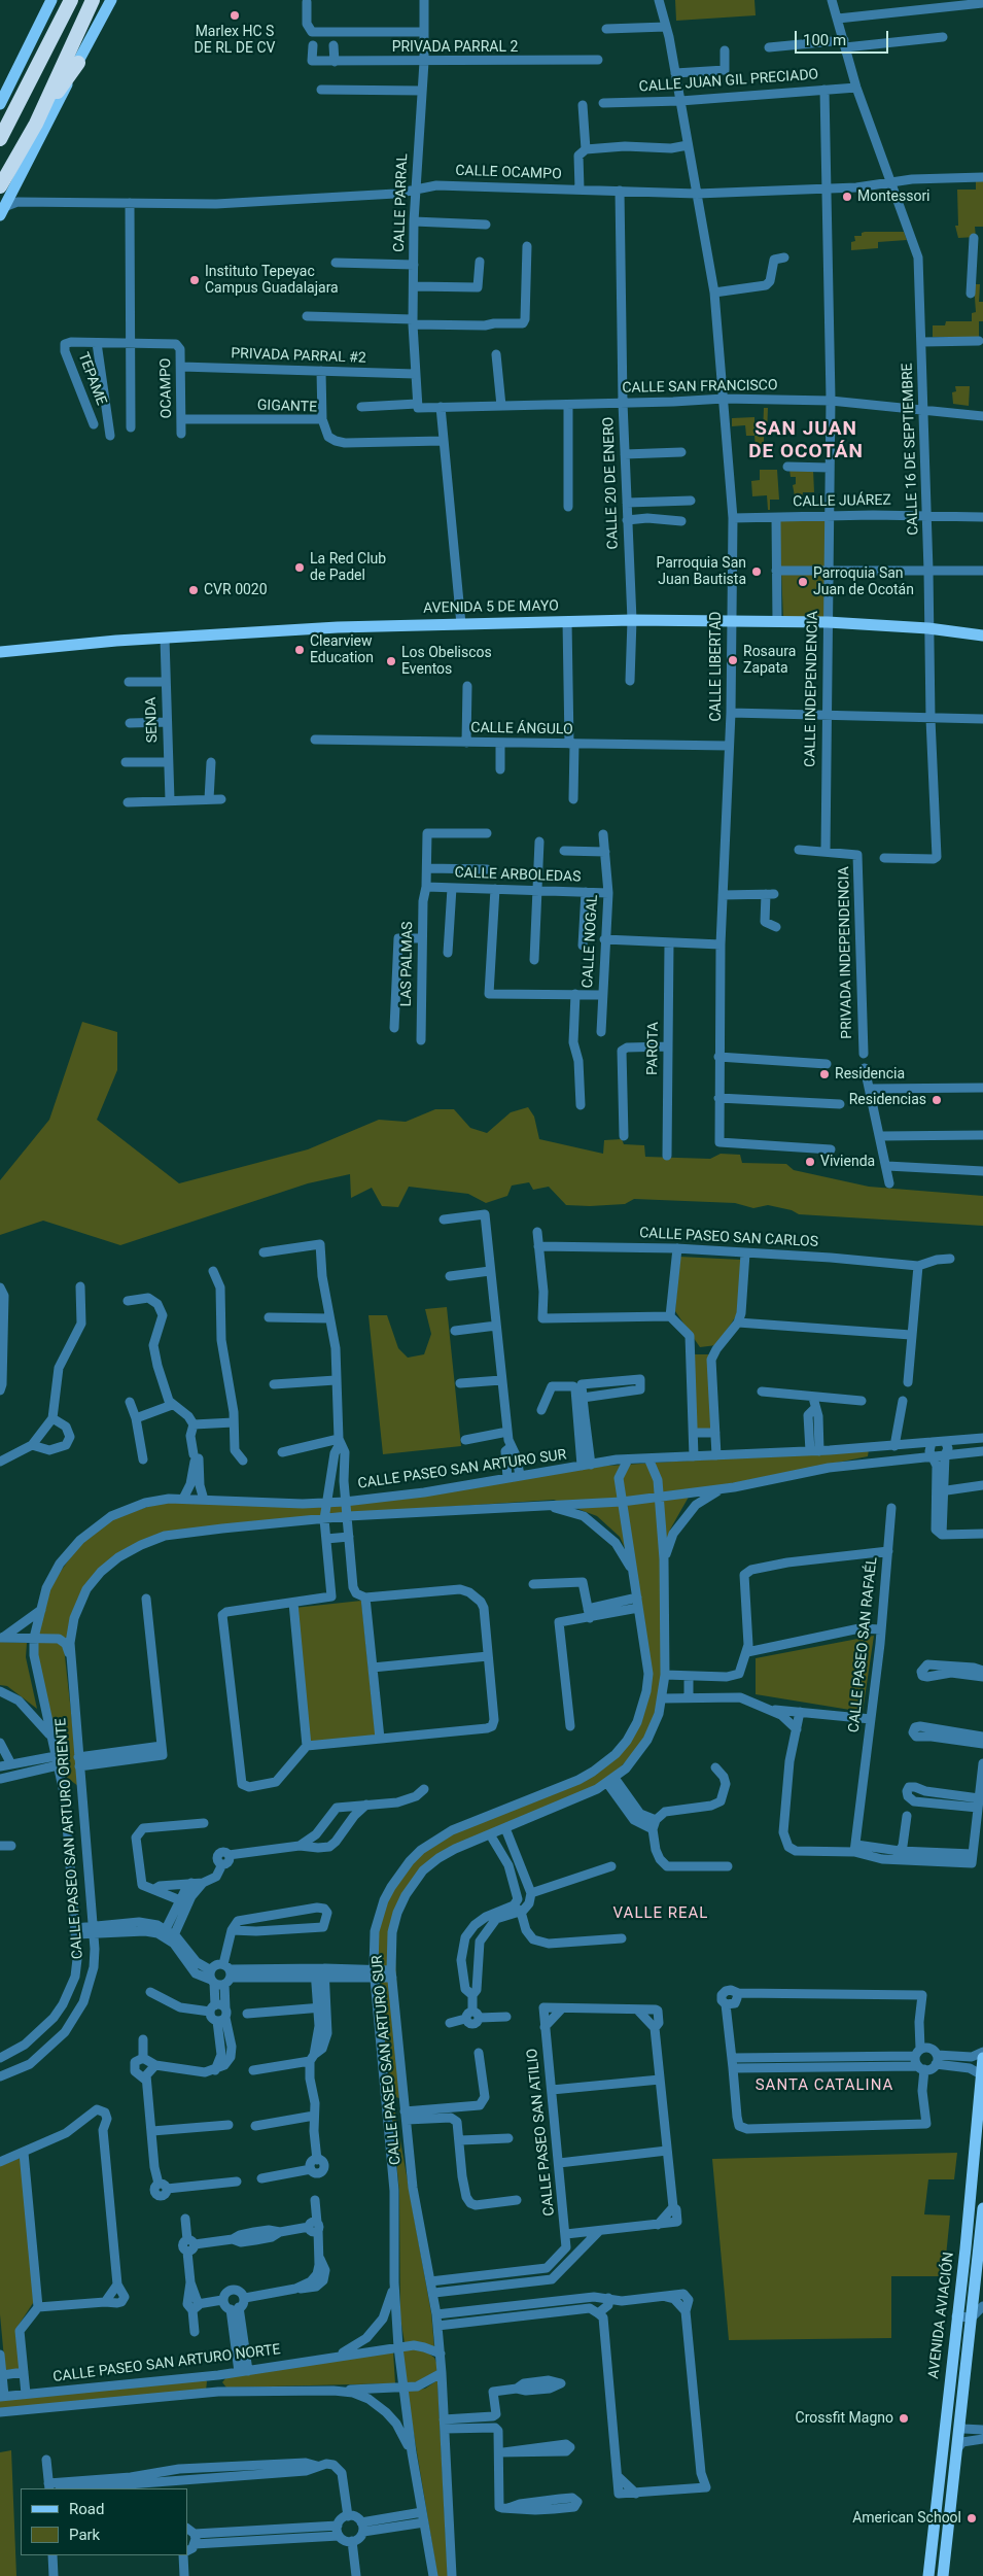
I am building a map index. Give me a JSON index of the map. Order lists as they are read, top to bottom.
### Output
{
  "streets": {
    "main road": ["AVENIDA 5 DE MAYO", "AVENIDA AVIACIÓN"],
    "street": [
      "PRIVADA PARRAL 2",
      "CALLE JUAN GIL PRECIADO",
      "CALLE OCAMPO",
      "CALLE PARRAL",
      "PRIVADA PARRAL #2",
      "TEPAME",
      "CALLE SAN FRANCISCO",
      "OCAMPO",
      "GIGANTE",
      "CALLE 16 DE SEPTIEMBRE",
      "CALLE 20 DE ENERO",
      "CALLE JUÁREZ",
      "CALLE LIBERTAD",
      "CALLE INDEPENDENCIA",
      "SENDA",
      "CALLE ÁNGULO",
      "CALLE ARBOLEDAS",
      "CALLE NOGAL",
      "PRIVADA INDEPENDENCIA",
      "LAS PALMAS",
      "PAROTA",
      "CALLE PASEO SAN CARLOS",
      "CALLE PASEO SAN ARTURO SUR",
      "CALLE PASEO SAN RAFAÉL",
      "CALLE PASEO SAN ARTURO ORIENTE",
      "CALLE PASEO SAN ATILIO",
      "CALLE PASEO SAN ARTURO NORTE"
    ]
  },
  "crossings": [
    ["PRIVADA PARRAL 2", "CALLE PARRAL"],
    ["CALLE JUAN GIL PRECIADO", "CALLE 16 DE SEPTIEMBRE"],
    ["CALLE JUAN GIL PRECIADO", "CALLE LIBERTAD"],
    ["CALLE JUAN GIL PRECIADO", "CALLE INDEPENDENCIA"],
    ["CALLE OCAMPO", "CALLE PARRAL"],
    ["CALLE OCAMPO", "CALLE 16 DE SEPTIEMBRE"],
    ["CALLE OCAMPO", "CALLE 20 DE ENERO"],
    ["CALLE OCAMPO", "CALLE LIBERTAD"],
    ["CALLE OCAMPO", "CALLE INDEPENDENCIA"],
    ["CALLE PARRAL", "PRIVADA PARRAL #2"],
    ["CALLE PARRAL", "CALLE SAN FRANCISCO"],
    ["PRIVADA PARRAL #2", "OCAMPO"],
    ["CALLE SAN FRANCISCO", "CALLE 16 DE SEPTIEMBRE"],
    ["CALLE SAN FRANCISCO", "CALLE 20 DE ENERO"],
    ["CALLE SAN FRANCISCO", "CALLE LIBERTAD"],
    ["CALLE SAN FRANCISCO", "CALLE INDEPENDENCIA"],
    ["OCAMPO", "GIGANTE"],
    ["CALLE 16 DE SEPTIEMBRE", "CALLE JUÁREZ"],
    ["CALLE 16 DE SEPTIEMBRE", "AVENIDA 5 DE MAYO"],
    ["CALLE 20 DE ENERO", "AVENIDA 5 DE MAYO"],
    ["CALLE JUÁREZ", "CALLE LIBERTAD"],
    ["CALLE JUÁREZ", "CALLE INDEPENDENCIA"],
    ["AVENIDA 5 DE MAYO", "CALLE LIBERTAD"],
    ["AVENIDA 5 DE MAYO", "CALLE INDEPENDENCIA"],
    ["AVENIDA 5 DE MAYO", "SENDA"],
    ["CALLE LIBERTAD", "CALLE ÁNGULO"],
    ["CALLE INDEPENDENCIA", "PRIVADA INDEPENDENCIA"],
    ["CALLE ARBOLEDAS", "CALLE NOGAL"],
    ["CALLE ARBOLEDAS", "LAS PALMAS"],
    ["CALLE PASEO SAN ARTURO SUR", "CALLE PASEO SAN RAFAÉL"],
    ["CALLE PASEO SAN ARTURO SUR", "CALLE PASEO SAN ARTURO ORIENTE"],
    ["CALLE PASEO SAN ARTURO SUR", "CALLE PASEO SAN ATILIO"],
    ["CALLE PASEO SAN ARTURO SUR", "CALLE PASEO SAN ARTURO NORTE"]
  ],
  "districts": ["SAN JUAN DE OCOTÁN", "VALLE REAL", "SANTA CATALINA"],
  "places": [
    "Marlex HC S DE RL DE CV",
    "Montessori",
    "Instituto Tepeyac Campus Guadalajara",
    "La Red Club de Padel",
    "Parroquia San Juan Bautista",
    "Parroquia San Juan de Ocotán",
    "CVR 0020",
    "Clearview Education",
    "Rosaura Zapata",
    "Los Obeliscos Eventos",
    "Residencia",
    "Residencias",
    "Vivienda",
    "Crossfit Magno",
    "American School"
  ],
  "legend": ["Road", "Park"],
  "scale_bar": "100 m"
}
